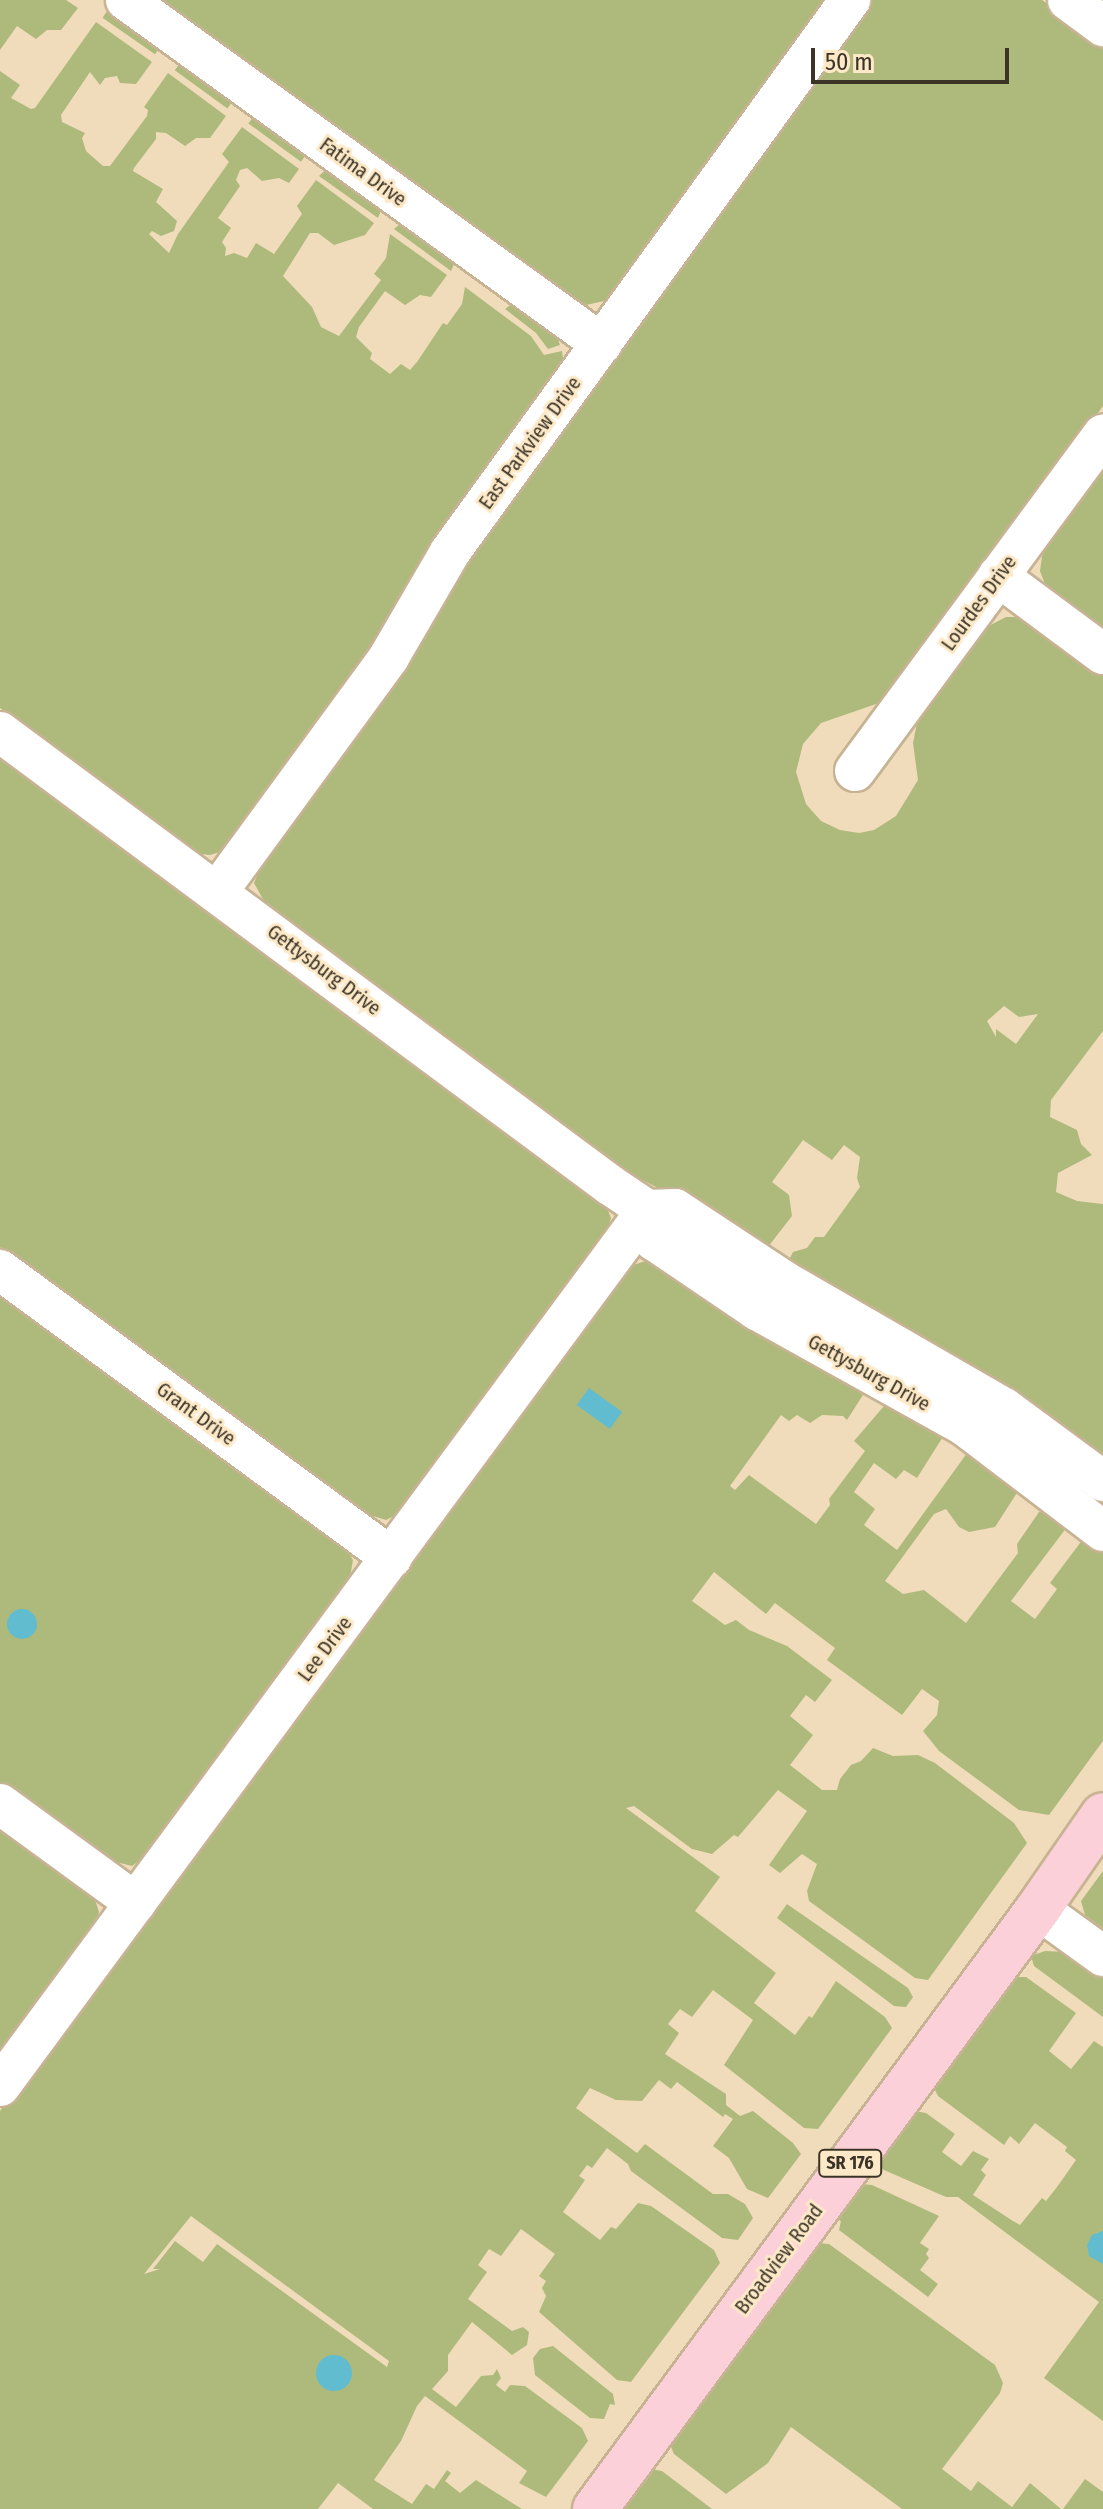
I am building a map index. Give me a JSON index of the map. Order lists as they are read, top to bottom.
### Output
{
  "streets": {
    "main road": ["SR 176", "Broadview Road"],
    "street": [
      "Fatima Drive",
      "East Parkview Drive",
      "Lourdes Drive",
      "Gettysburg Drive",
      "Grant Drive",
      "Lee Drive"
    ]
  },
  "crossings": [
    ["Fatima Drive", "East Parkview Drive"],
    ["East Parkview Drive", "Gettysburg Drive"],
    ["Gettysburg Drive", "Lee Drive"],
    ["Grant Drive", "Lee Drive"]
  ],
  "scale_bar": "50 m"
}
